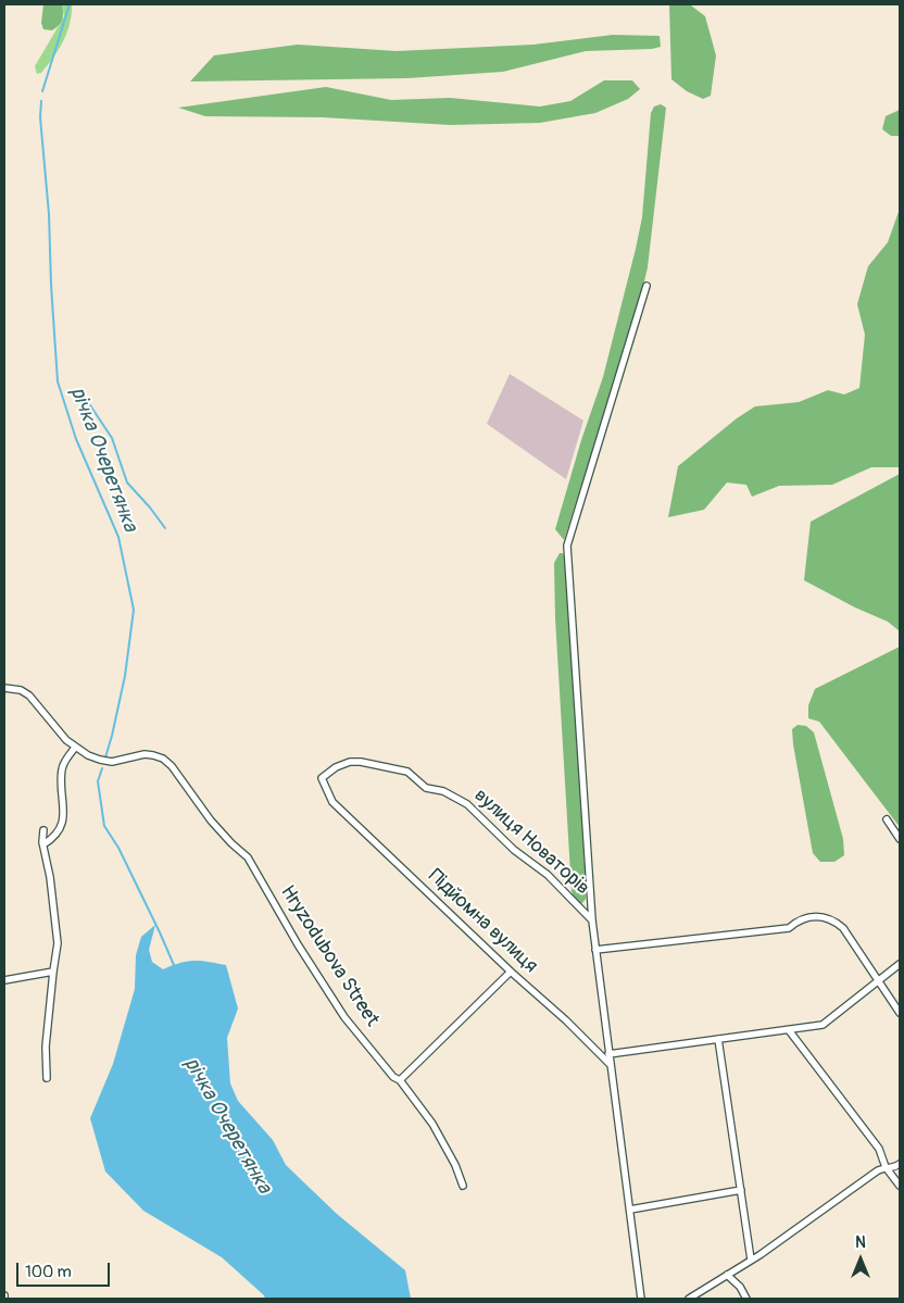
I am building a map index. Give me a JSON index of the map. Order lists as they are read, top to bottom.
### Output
{
  "streets": {
    "street": ["вулиця Новаторів", "Підйомна вулиця", "Hryzodubova Street"]
  },
  "crossings": [
    ["вулиця Новаторів", "Підйомна вулиця"]
  ],
  "water": ["річка Очеретянка"],
  "scale_bar": "100 m",
  "north": "top"
}
